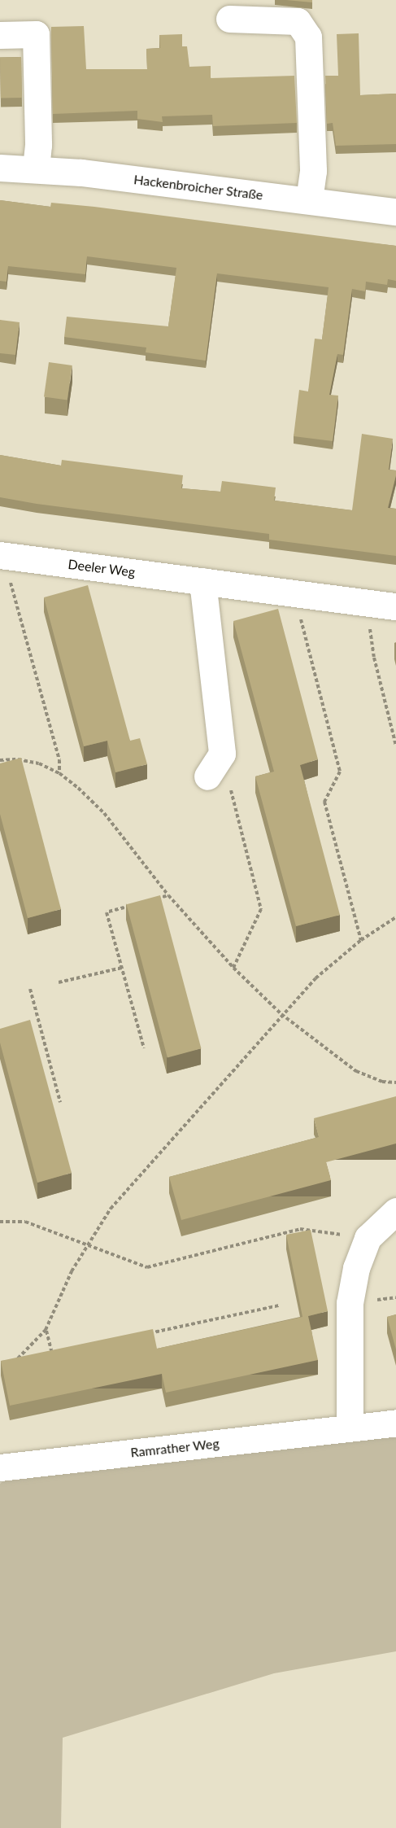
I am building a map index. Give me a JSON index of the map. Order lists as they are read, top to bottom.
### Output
{
  "streets": {
    "street": ["Hackenbroicher Straße", "Deeler Weg", "Ramrather Weg"]
  }
}
